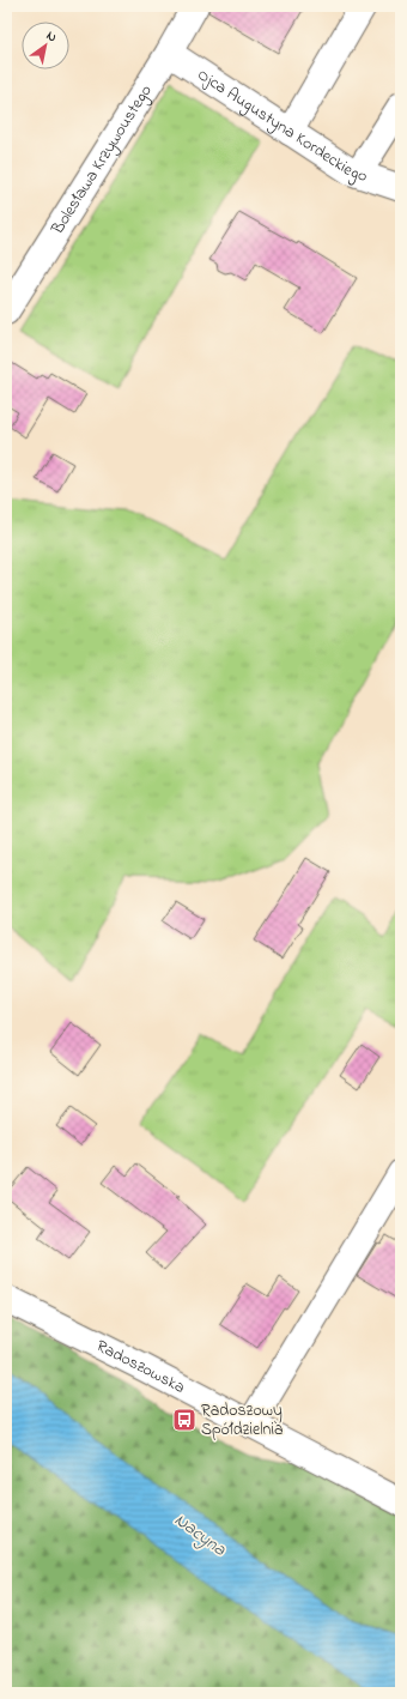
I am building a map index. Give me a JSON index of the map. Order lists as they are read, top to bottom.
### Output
{
  "streets": {
    "street": ["Ojca Augustyna Kordeckiego", "Bolesława Krzywoustego", "Radoszowska"]
  },
  "crossings": [
    ["Ojca Augustyna Kordeckiego", "Bolesława Krzywoustego"]
  ],
  "water": ["Nacyna"],
  "places": {
    "bus stop": ["Radoszowy Spółdzielnia"]
  },
  "north": "top right"
}
